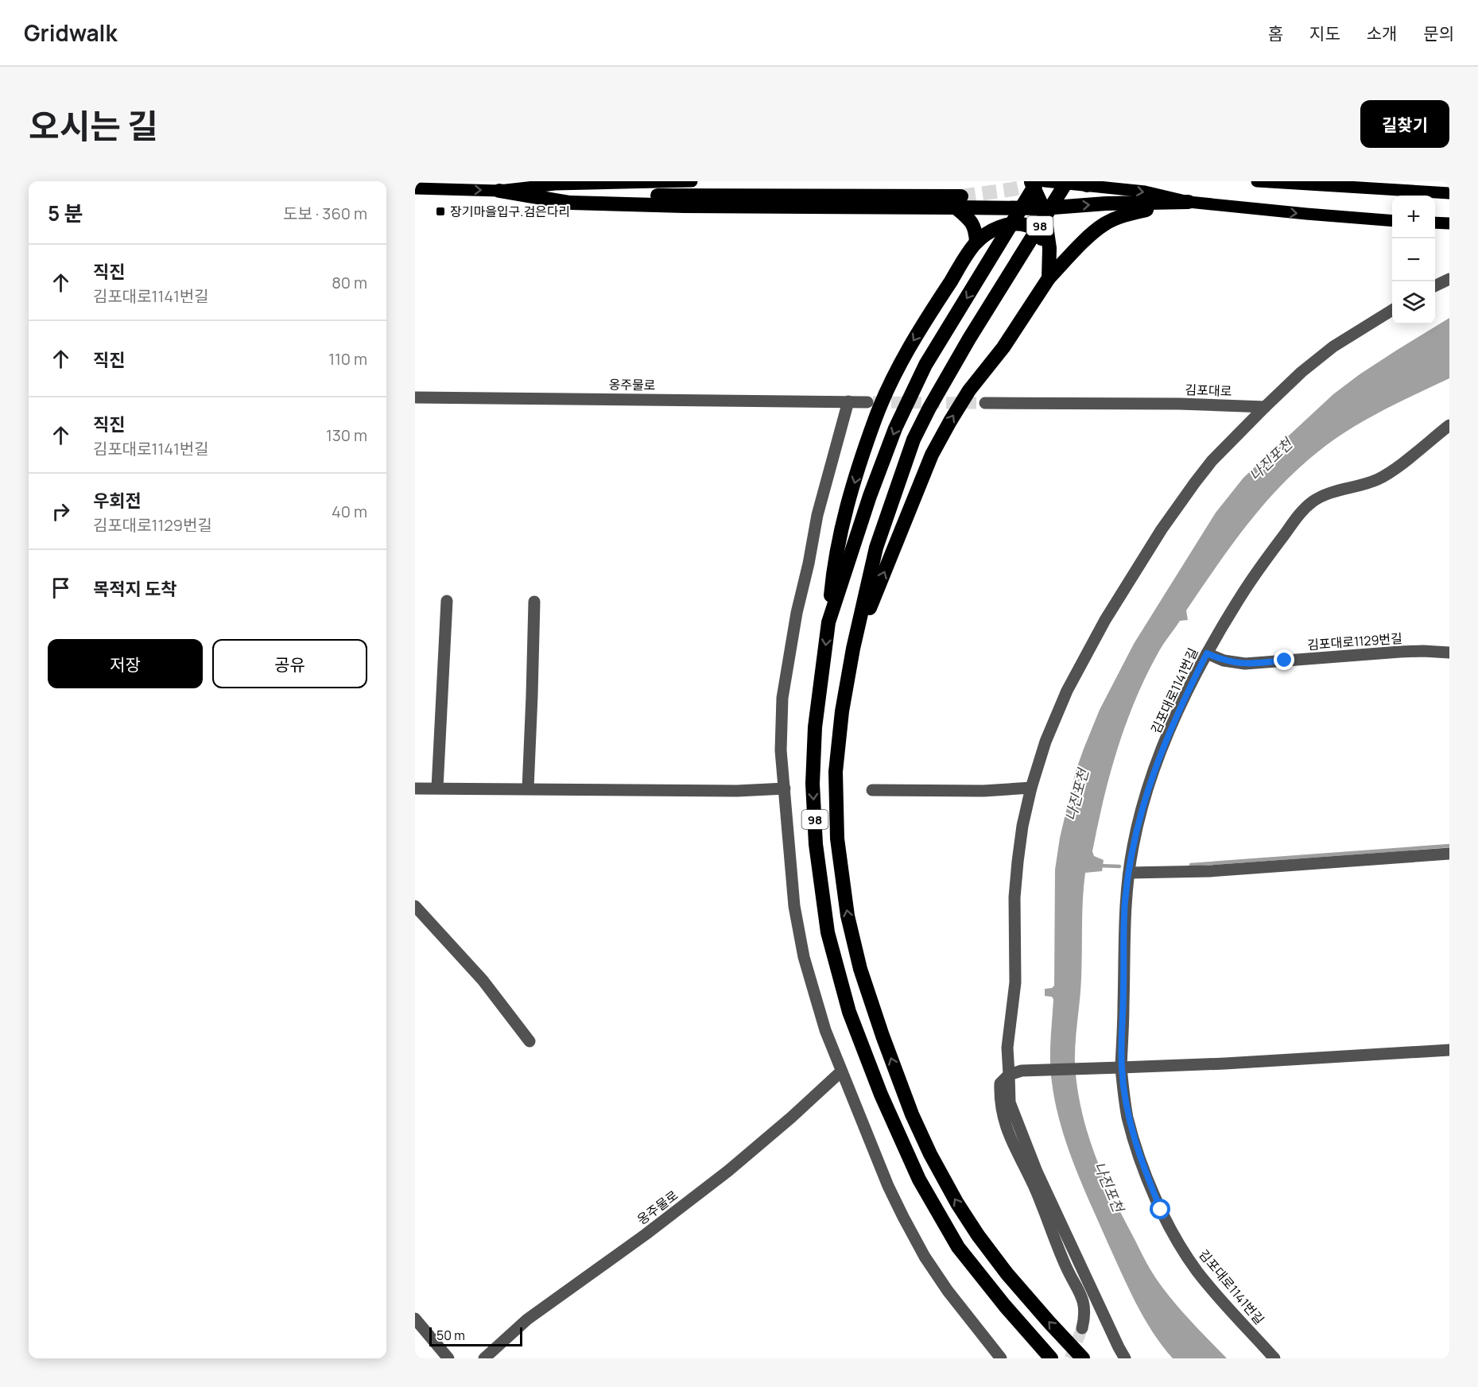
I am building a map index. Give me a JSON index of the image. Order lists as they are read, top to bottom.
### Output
{
  "streets": {
    "highway": ["98"],
    "lane": [
      "옹주물로",
      "김포대로",
      "김포대로1129번길",
      "김포대로1141번길"
    ]
  },
  "crossings": [
    ["김포대로1129번길", "김포대로1141번길"]
  ],
  "water": ["나진포천"],
  "places": {
    "transit": ["장기마을입구.검은다리"]
  },
  "scale_bar": "50 m",
  "page": {
    "header": "Gridwalk",
    "nav": [
      "홈",
      "지도",
      "소개",
      "문의"
    ],
    "title": "오시는 길",
    "buttons": [
      "길찾기",
      ["저장", "공유"]
    ],
    "heading": ["5 분", "도보 · 360 m"],
    "map_buttons": ["+", "−"],
    "list": [
      ["직진", "김포대로1141번길", "80 m"],
      ["직진", "110 m"],
      ["직진", "김포대로1141번길", "130 m"],
      ["우회전", "김포대로1129번길", "40 m"],
      "목적지 도착"
    ],
    "scale": "50 m"
  }
}
